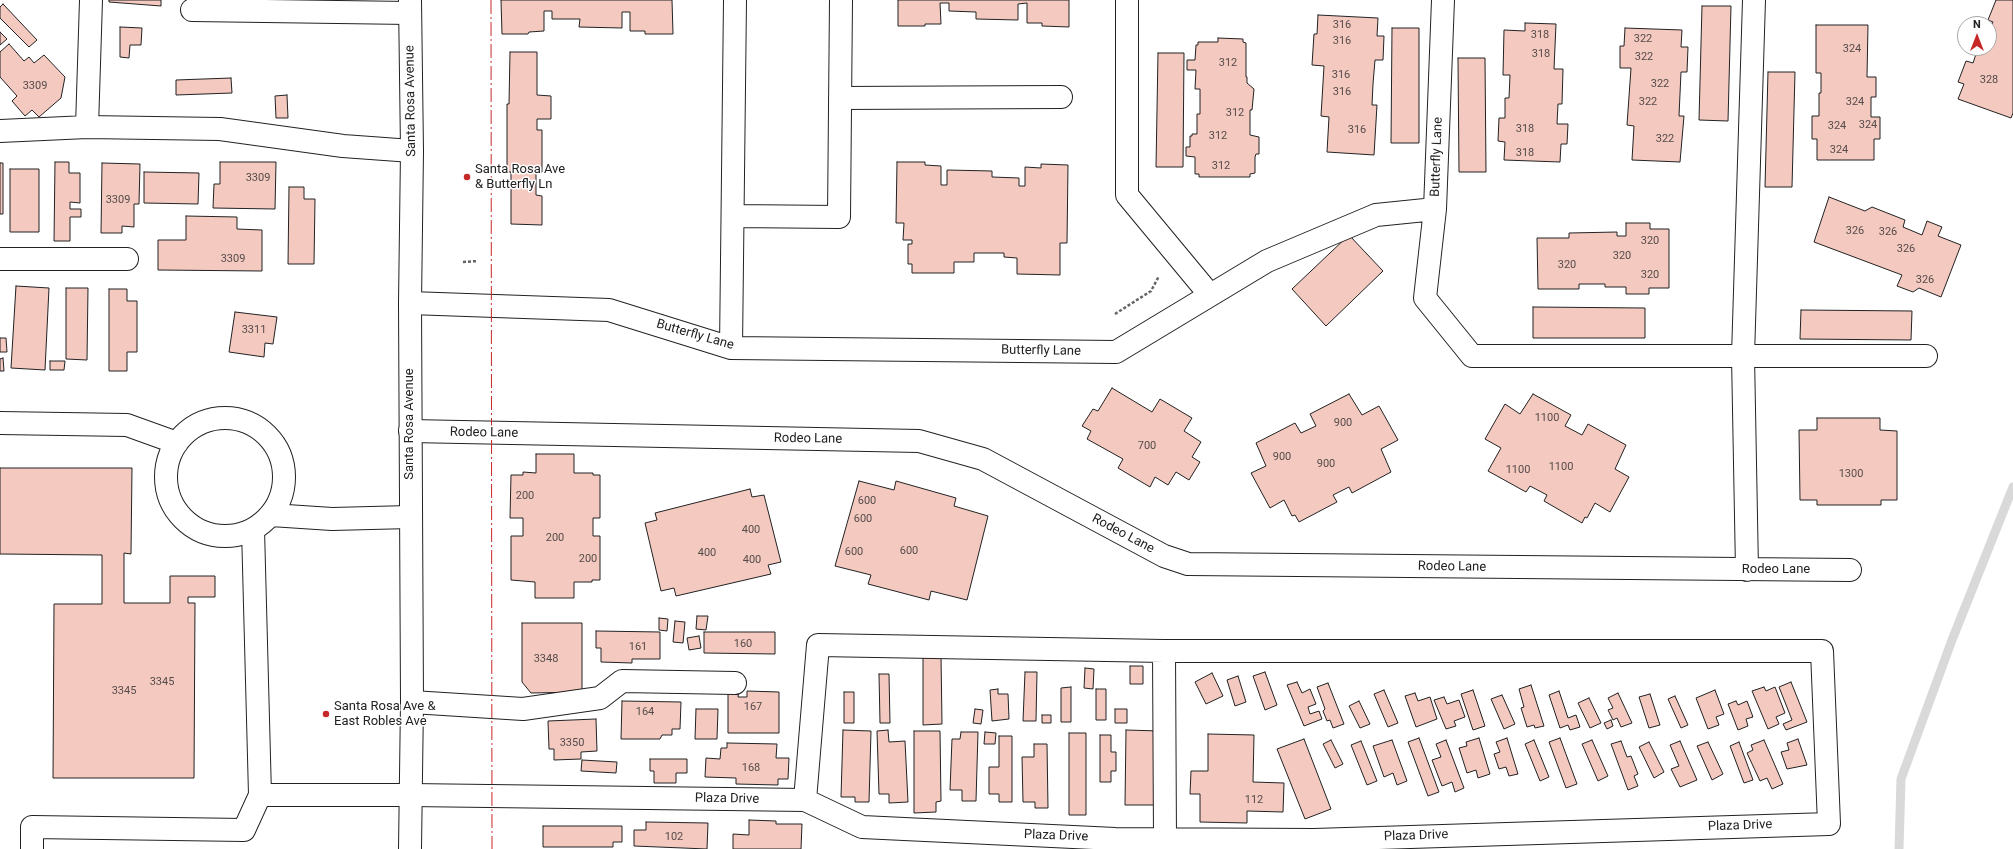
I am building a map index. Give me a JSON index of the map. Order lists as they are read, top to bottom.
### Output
{
  "streets": {
    "street": [
      "Santa Rosa Avenue",
      "Butterfly Lane",
      "Rodeo Lane",
      "Plaza Drive"
    ]
  },
  "crossings": [
    ["Santa Rosa Avenue", "Butterfly Lane"],
    ["Santa Rosa Avenue", "Rodeo Lane"],
    ["Santa Rosa Avenue", "Plaza Drive"]
  ],
  "places": ["Santa Rosa Ave & Butterfly Ln", "Santa Rosa Ave & East Robles Ave"],
  "house_numbers": [
    "316",
    "318",
    "322",
    "316",
    "324",
    "318",
    "322",
    "312",
    "316",
    "328",
    "322",
    "3309",
    "316",
    "322",
    "324",
    "312",
    "324",
    "324",
    "318",
    "316",
    "312",
    "322",
    "324",
    "318",
    "312",
    "3309",
    "3309",
    "326",
    "326",
    "320",
    "326",
    "320",
    "3309",
    "320",
    "320",
    "326",
    "3311",
    "1100",
    "900",
    "700",
    "900",
    "900",
    "1100",
    "1100",
    "1300",
    "200",
    "600",
    "600",
    "400",
    "200",
    "600",
    "600",
    "400",
    "200",
    "400",
    "160",
    "161",
    "3348",
    "3345",
    "3345",
    "167",
    "164",
    "3350",
    "168",
    "112",
    "102"
  ],
  "north": "top"
}
